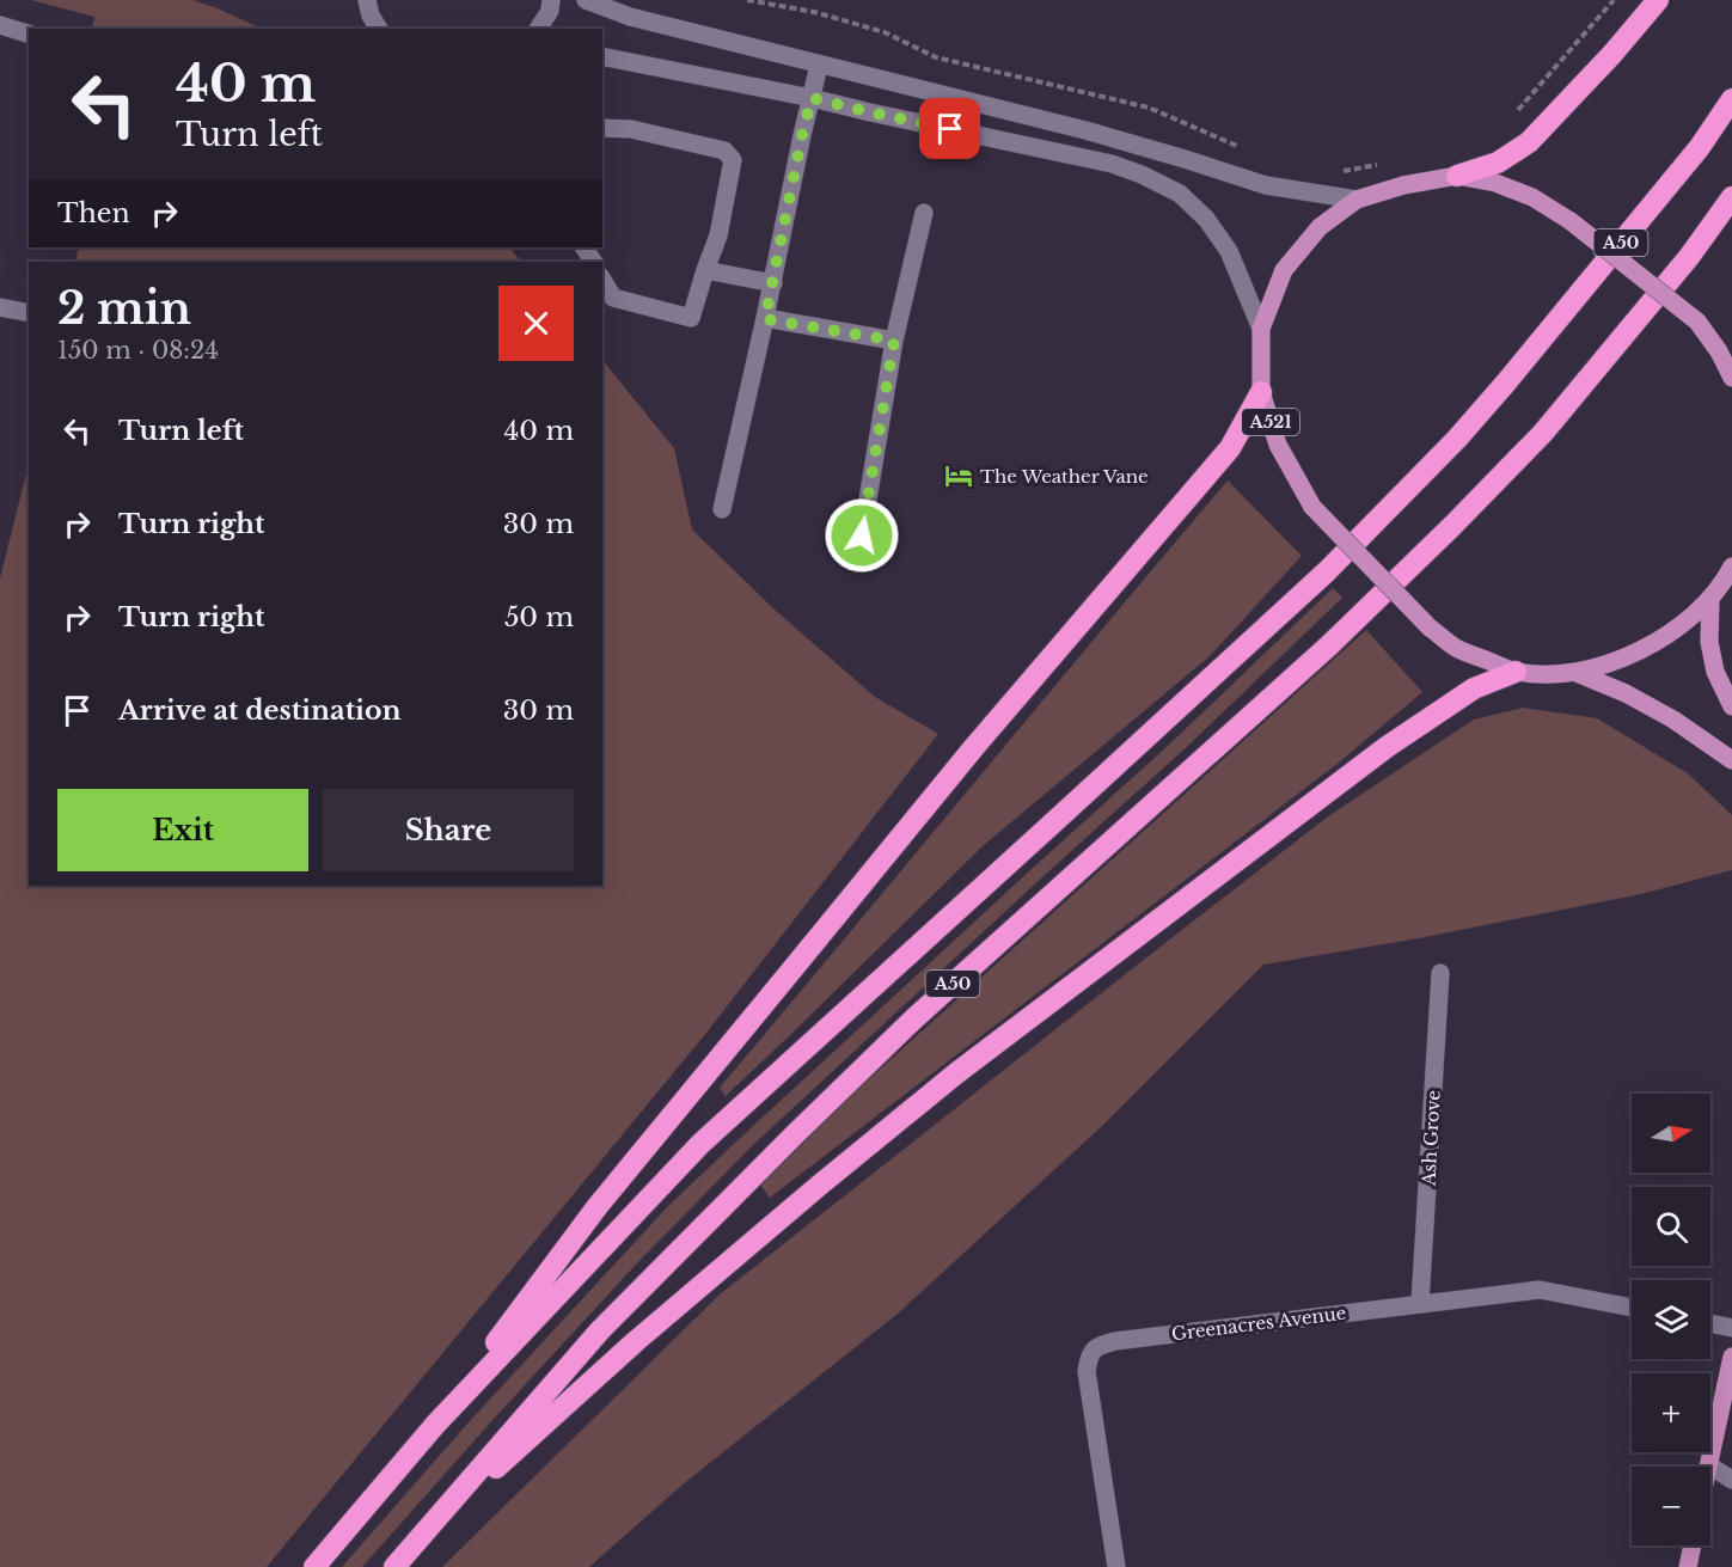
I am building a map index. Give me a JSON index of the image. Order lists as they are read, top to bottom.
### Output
{
  "streets": {
    "highway": ["A50"],
    "main road": ["A521"],
    "street": ["Ash Grove", "Greenacres Avenue"]
  },
  "crossings": [
    ["Ash Grove", "Greenacres Avenue"]
  ],
  "places": {
    "hotel": ["The Weather Vane"]
  },
  "north": "right",
  "page": {
    "turn": ["40 m", "Turn left"],
    "then": "Then",
    "heading": ["2 min", "150 m · 08:24"],
    "list": [
      {
        "name": "Turn left",
        "value": "40 m"
      },
      {
        "name": "Turn right",
        "value": "30 m"
      },
      {
        "name": "Turn right",
        "value": "50 m"
      },
      {
        "name": "Arrive at destination",
        "value": "30 m"
      }
    ],
    "buttons": ["Exit", "Share"],
    "map_buttons": ["+", "−"]
  }
}
